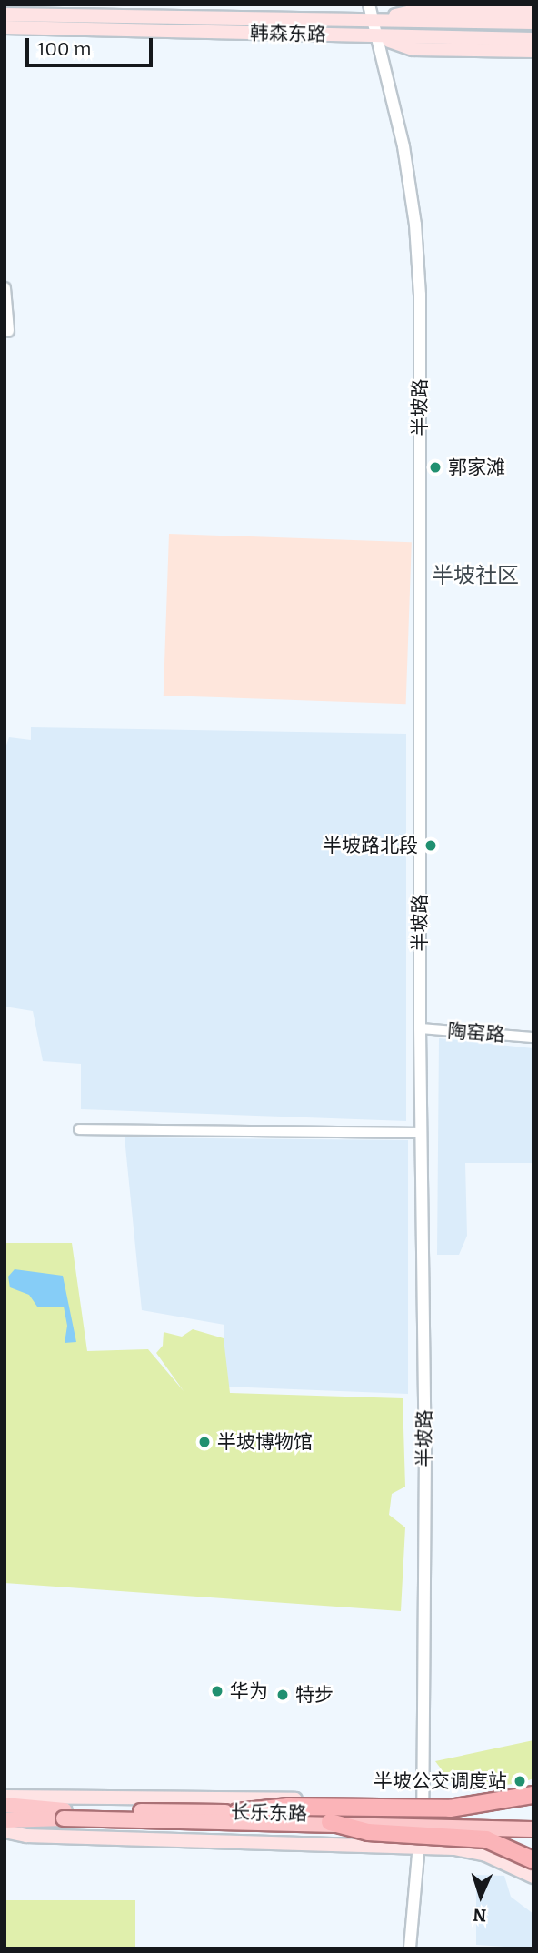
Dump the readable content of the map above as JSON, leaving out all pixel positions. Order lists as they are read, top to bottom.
{
  "streets": {
    "main road": ["韩森东路", "长乐东路"],
    "street": ["半坡路", "陶窑路"]
  },
  "crossings": [
    ["韩森东路", "半坡路"],
    ["半坡路", "陶窑路"]
  ],
  "districts": ["半坡社区"],
  "places": [
    "郭家滩",
    "半坡路北段",
    "半坡博物馆",
    "华为",
    "特步",
    "半坡公交调度站"
  ],
  "scale_bar": "100 m",
  "north": "bottom"
}
